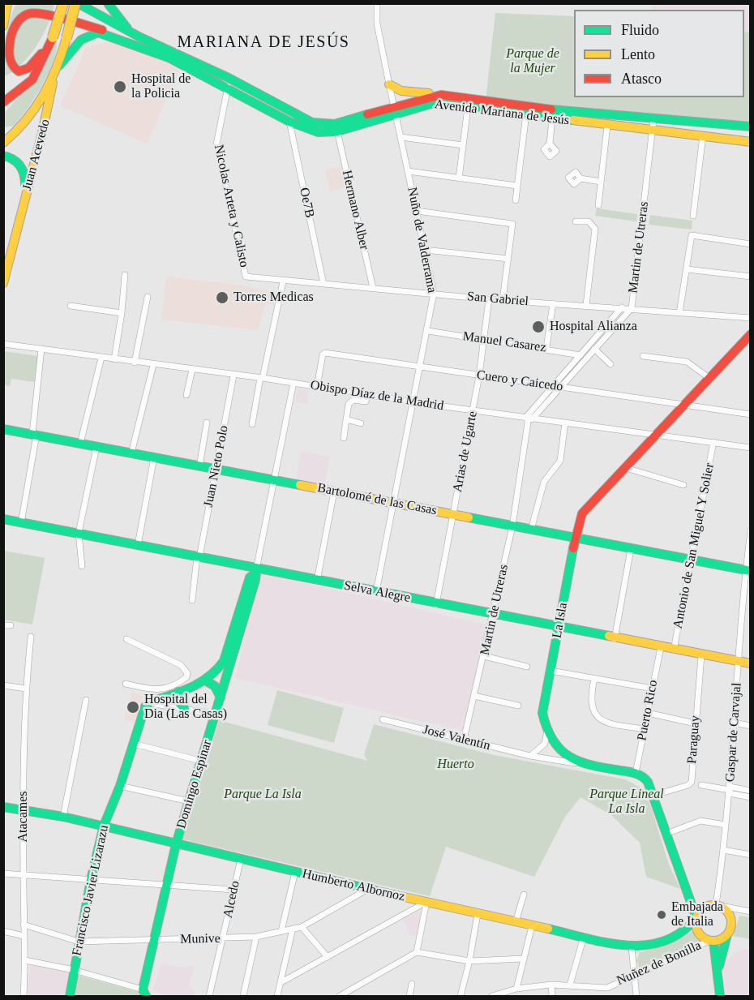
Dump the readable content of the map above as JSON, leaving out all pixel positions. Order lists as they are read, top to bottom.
{
  "streets": {
    "street": [
      "Avenida Mariana de Jesús",
      "Juan Acevedo",
      "Oe7B",
      "Nicolas Arteta y Calisto",
      "Hermano Alber",
      "Nuño de Valderrama",
      "Martin de Utreras",
      "San Gabriel",
      "Manuel Casarez",
      "Cuero y Caicedo",
      "Obispo Díaz de la Madrid",
      "Arias de Ugarte",
      "Juan Nieto Polo",
      "Bartolomé de las Casas",
      "Antonio de San Miguel Y Solier",
      "Selva Alegre",
      "La Isla",
      "Puerto Rico",
      "Gaspar de Carvajal",
      "José Valentín",
      "Paraguay",
      "Domingo Espinar",
      "Atacames",
      "Humberto Albornoz",
      "Francisco Javier Lizarazu",
      "Alcedo",
      "Munive",
      "Nuñez de Bonilla"
    ]
  },
  "crossings": [
    ["Avenida Mariana de Jesús", "Oe7B"],
    ["Avenida Mariana de Jesús", "Nicolas Arteta y Calisto"],
    ["Avenida Mariana de Jesús", "Hermano Alber"],
    ["Avenida Mariana de Jesús", "Nuño de Valderrama"],
    ["Avenida Mariana de Jesús", "Martin de Utreras"],
    ["Oe7B", "San Gabriel"],
    ["Nicolas Arteta y Calisto", "San Gabriel"],
    ["Hermano Alber", "San Gabriel"],
    ["Nuño de Valderrama", "San Gabriel"],
    ["Nuño de Valderrama", "Manuel Casarez"],
    ["Nuño de Valderrama", "Cuero y Caicedo"],
    ["Nuño de Valderrama", "Obispo Díaz de la Madrid"],
    ["Nuño de Valderrama", "Bartolomé de las Casas"],
    ["Nuño de Valderrama", "Selva Alegre"],
    ["Martin de Utreras", "San Gabriel"],
    ["Martin de Utreras", "Manuel Casarez"],
    ["Martin de Utreras", "Cuero y Caicedo"],
    ["Martin de Utreras", "Obispo Díaz de la Madrid"],
    ["Martin de Utreras", "Bartolomé de las Casas"],
    ["Martin de Utreras", "Selva Alegre"],
    ["Martin de Utreras", "José Valentín"],
    ["San Gabriel", "Arias de Ugarte"],
    ["Manuel Casarez", "Arias de Ugarte"],
    ["Cuero y Caicedo", "Obispo Díaz de la Madrid"],
    ["Cuero y Caicedo", "Arias de Ugarte"],
    ["Cuero y Caicedo", "La Isla"],
    ["Obispo Díaz de la Madrid", "Arias de Ugarte"],
    ["Obispo Díaz de la Madrid", "Juan Nieto Polo"],
    ["Obispo Díaz de la Madrid", "Antonio de San Miguel Y Solier"],
    ["Obispo Díaz de la Madrid", "La Isla"],
    ["Obispo Díaz de la Madrid", "Domingo Espinar"],
    ["Arias de Ugarte", "Bartolomé de las Casas"],
    ["Arias de Ugarte", "Selva Alegre"],
    ["Juan Nieto Polo", "Bartolomé de las Casas"],
    ["Juan Nieto Polo", "Selva Alegre"],
    ["Bartolomé de las Casas", "Antonio de San Miguel Y Solier"],
    ["Bartolomé de las Casas", "La Isla"],
    ["Bartolomé de las Casas", "Gaspar de Carvajal"],
    ["Bartolomé de las Casas", "Domingo Espinar"],
    ["Antonio de San Miguel Y Solier", "Selva Alegre"],
    ["Selva Alegre", "La Isla"],
    ["Selva Alegre", "Puerto Rico"],
    ["Selva Alegre", "Gaspar de Carvajal"],
    ["Selva Alegre", "Paraguay"],
    ["Selva Alegre", "Domingo Espinar"],
    ["Gaspar de Carvajal", "Humberto Albornoz"],
    ["Gaspar de Carvajal", "Nuñez de Bonilla"],
    ["Domingo Espinar", "Humberto Albornoz"],
    ["Domingo Espinar", "Francisco Javier Lizarazu"],
    ["Domingo Espinar", "Munive"],
    ["Atacames", "Humberto Albornoz"],
    ["Atacames", "Munive"],
    ["Humberto Albornoz", "Francisco Javier Lizarazu"],
    ["Humberto Albornoz", "Alcedo"],
    ["Humberto Albornoz", "Munive"],
    ["Humberto Albornoz", "Nuñez de Bonilla"],
    ["Francisco Javier Lizarazu", "Munive"],
    ["Alcedo", "Munive"]
  ],
  "districts": ["MARIANA DE JESÚS"],
  "parks": [
    "Parque de la Mujer",
    "Huerto",
    "Parque La Isla",
    "Parque Lineal La Isla"
  ],
  "places": [
    "Hospital de la Policia",
    "Torres Medicas",
    "Hospital Alianza",
    "Hospital del Dia (Las Casas)",
    "Embajada de Italia"
  ],
  "legend": ["Fluido", "Lento", "Atasco"]
}
